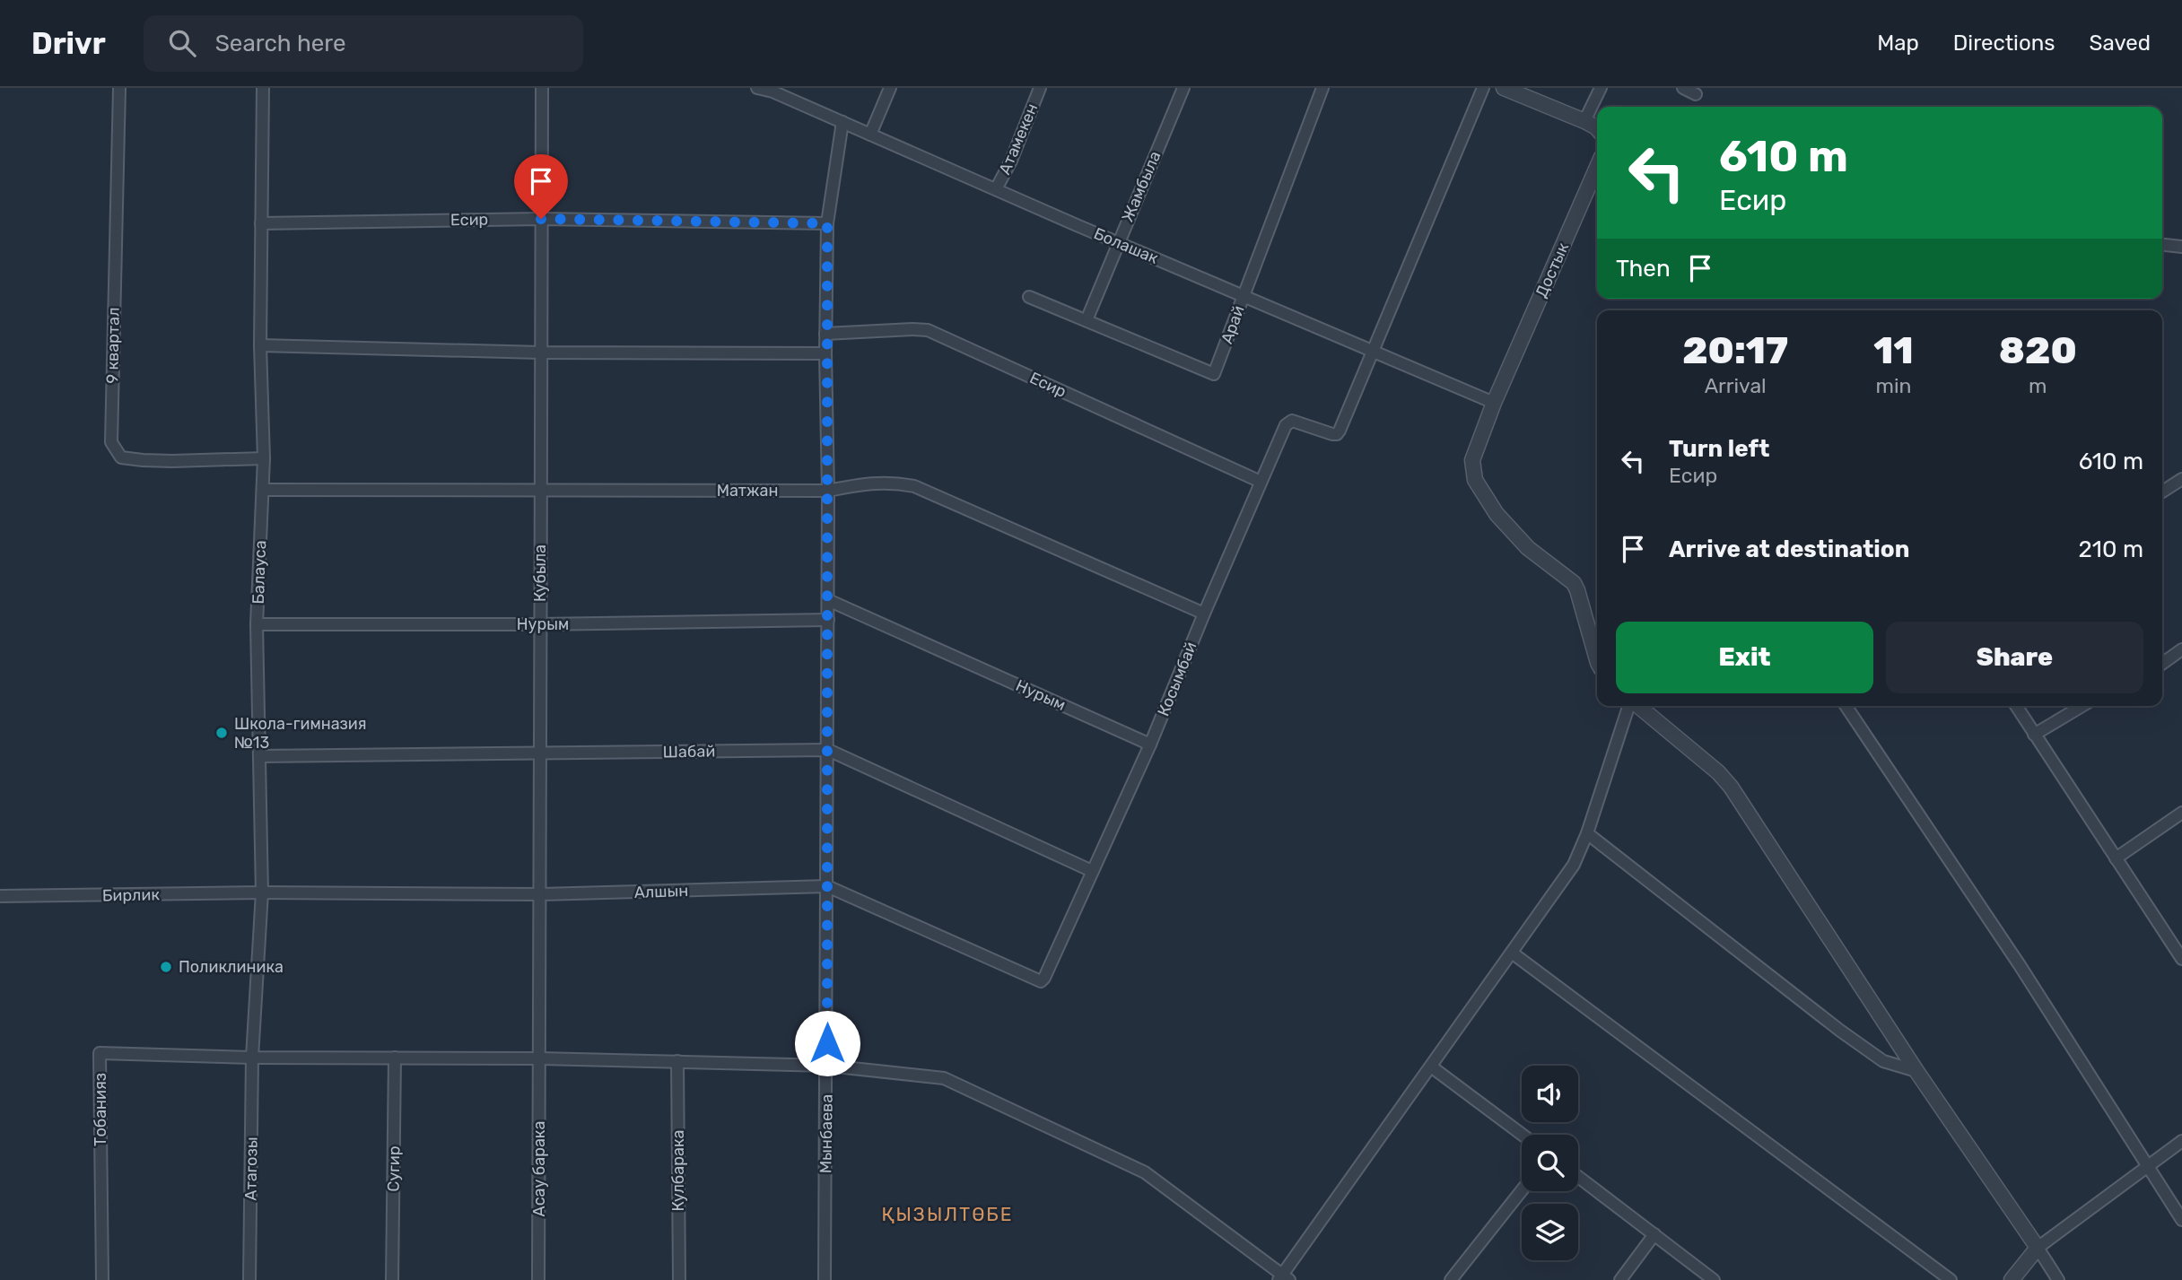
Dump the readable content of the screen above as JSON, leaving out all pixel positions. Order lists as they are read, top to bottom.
{
  "streets": {
    "street": [
      "Атамекен",
      "Жамбыла",
      "Есир",
      "Болашак",
      "Достык",
      "Арай",
      "9 квартал",
      "Матжан",
      "Балауса",
      "Кубыла",
      "Нурым",
      "Косымбай",
      "Шабай",
      "Алшын",
      "Бирлик",
      "Тобанияз",
      "Мынбаева",
      "Атагозы",
      "Сугир",
      "Асау барака",
      "Кулбарака"
    ]
  },
  "crossings": [
    ["Атамекен", "Болашак"],
    ["Жамбыла", "Болашак"],
    ["Жамбыла", "Арай"],
    ["Есир", "Балауса"],
    ["Есир", "Кубыла"],
    ["Есир", "Косымбай"],
    ["Есир", "Мынбаева"],
    ["Болашак", "Достык"],
    ["Болашак", "Арай"],
    ["Болашак", "Косымбай"],
    ["Болашак", "Мынбаева"],
    ["9 квартал", "Балауса"],
    ["Матжан", "Балауса"],
    ["Матжан", "Кубыла"],
    ["Матжан", "Косымбай"],
    ["Матжан", "Мынбаева"],
    ["Балауса", "Нурым"],
    ["Балауса", "Шабай"],
    ["Балауса", "Алшын"],
    ["Балауса", "Бирлик"],
    ["Балауса", "Тобанияз"],
    ["Балауса", "Атагозы"],
    ["Кубыла", "Нурым"],
    ["Кубыла", "Шабай"],
    ["Кубыла", "Алшын"],
    ["Кубыла", "Асау барака"],
    ["Нурым", "Косымбай"],
    ["Нурым", "Мынбаева"],
    ["Косымбай", "Шабай"],
    ["Косымбай", "Алшын"],
    ["Шабай", "Мынбаева"],
    ["Алшын", "Бирлик"],
    ["Алшын", "Мынбаева"],
    ["Тобанияз", "Атагозы"]
  ],
  "districts": ["ҚЫЗЫЛТӨБЕ"],
  "places": ["Школа-гимназия №13", "Поликлиника"],
  "page": {
    "header": "Drivr",
    "search": "Search here",
    "nav": ["Map", "Directions", "Saved"],
    "turn": ["610 m", "Есир"],
    "then": "Then",
    "eta": [
      "20:17",
      "Arrival",
      "11",
      "min",
      "820",
      "m"
    ],
    "list": [
      {
        "name": "Turn left",
        "note": "Есир",
        "value": "610 m"
      },
      {
        "name": "Arrive at destination",
        "value": "210 m"
      }
    ],
    "buttons": ["Exit", "Share"]
  }
}
